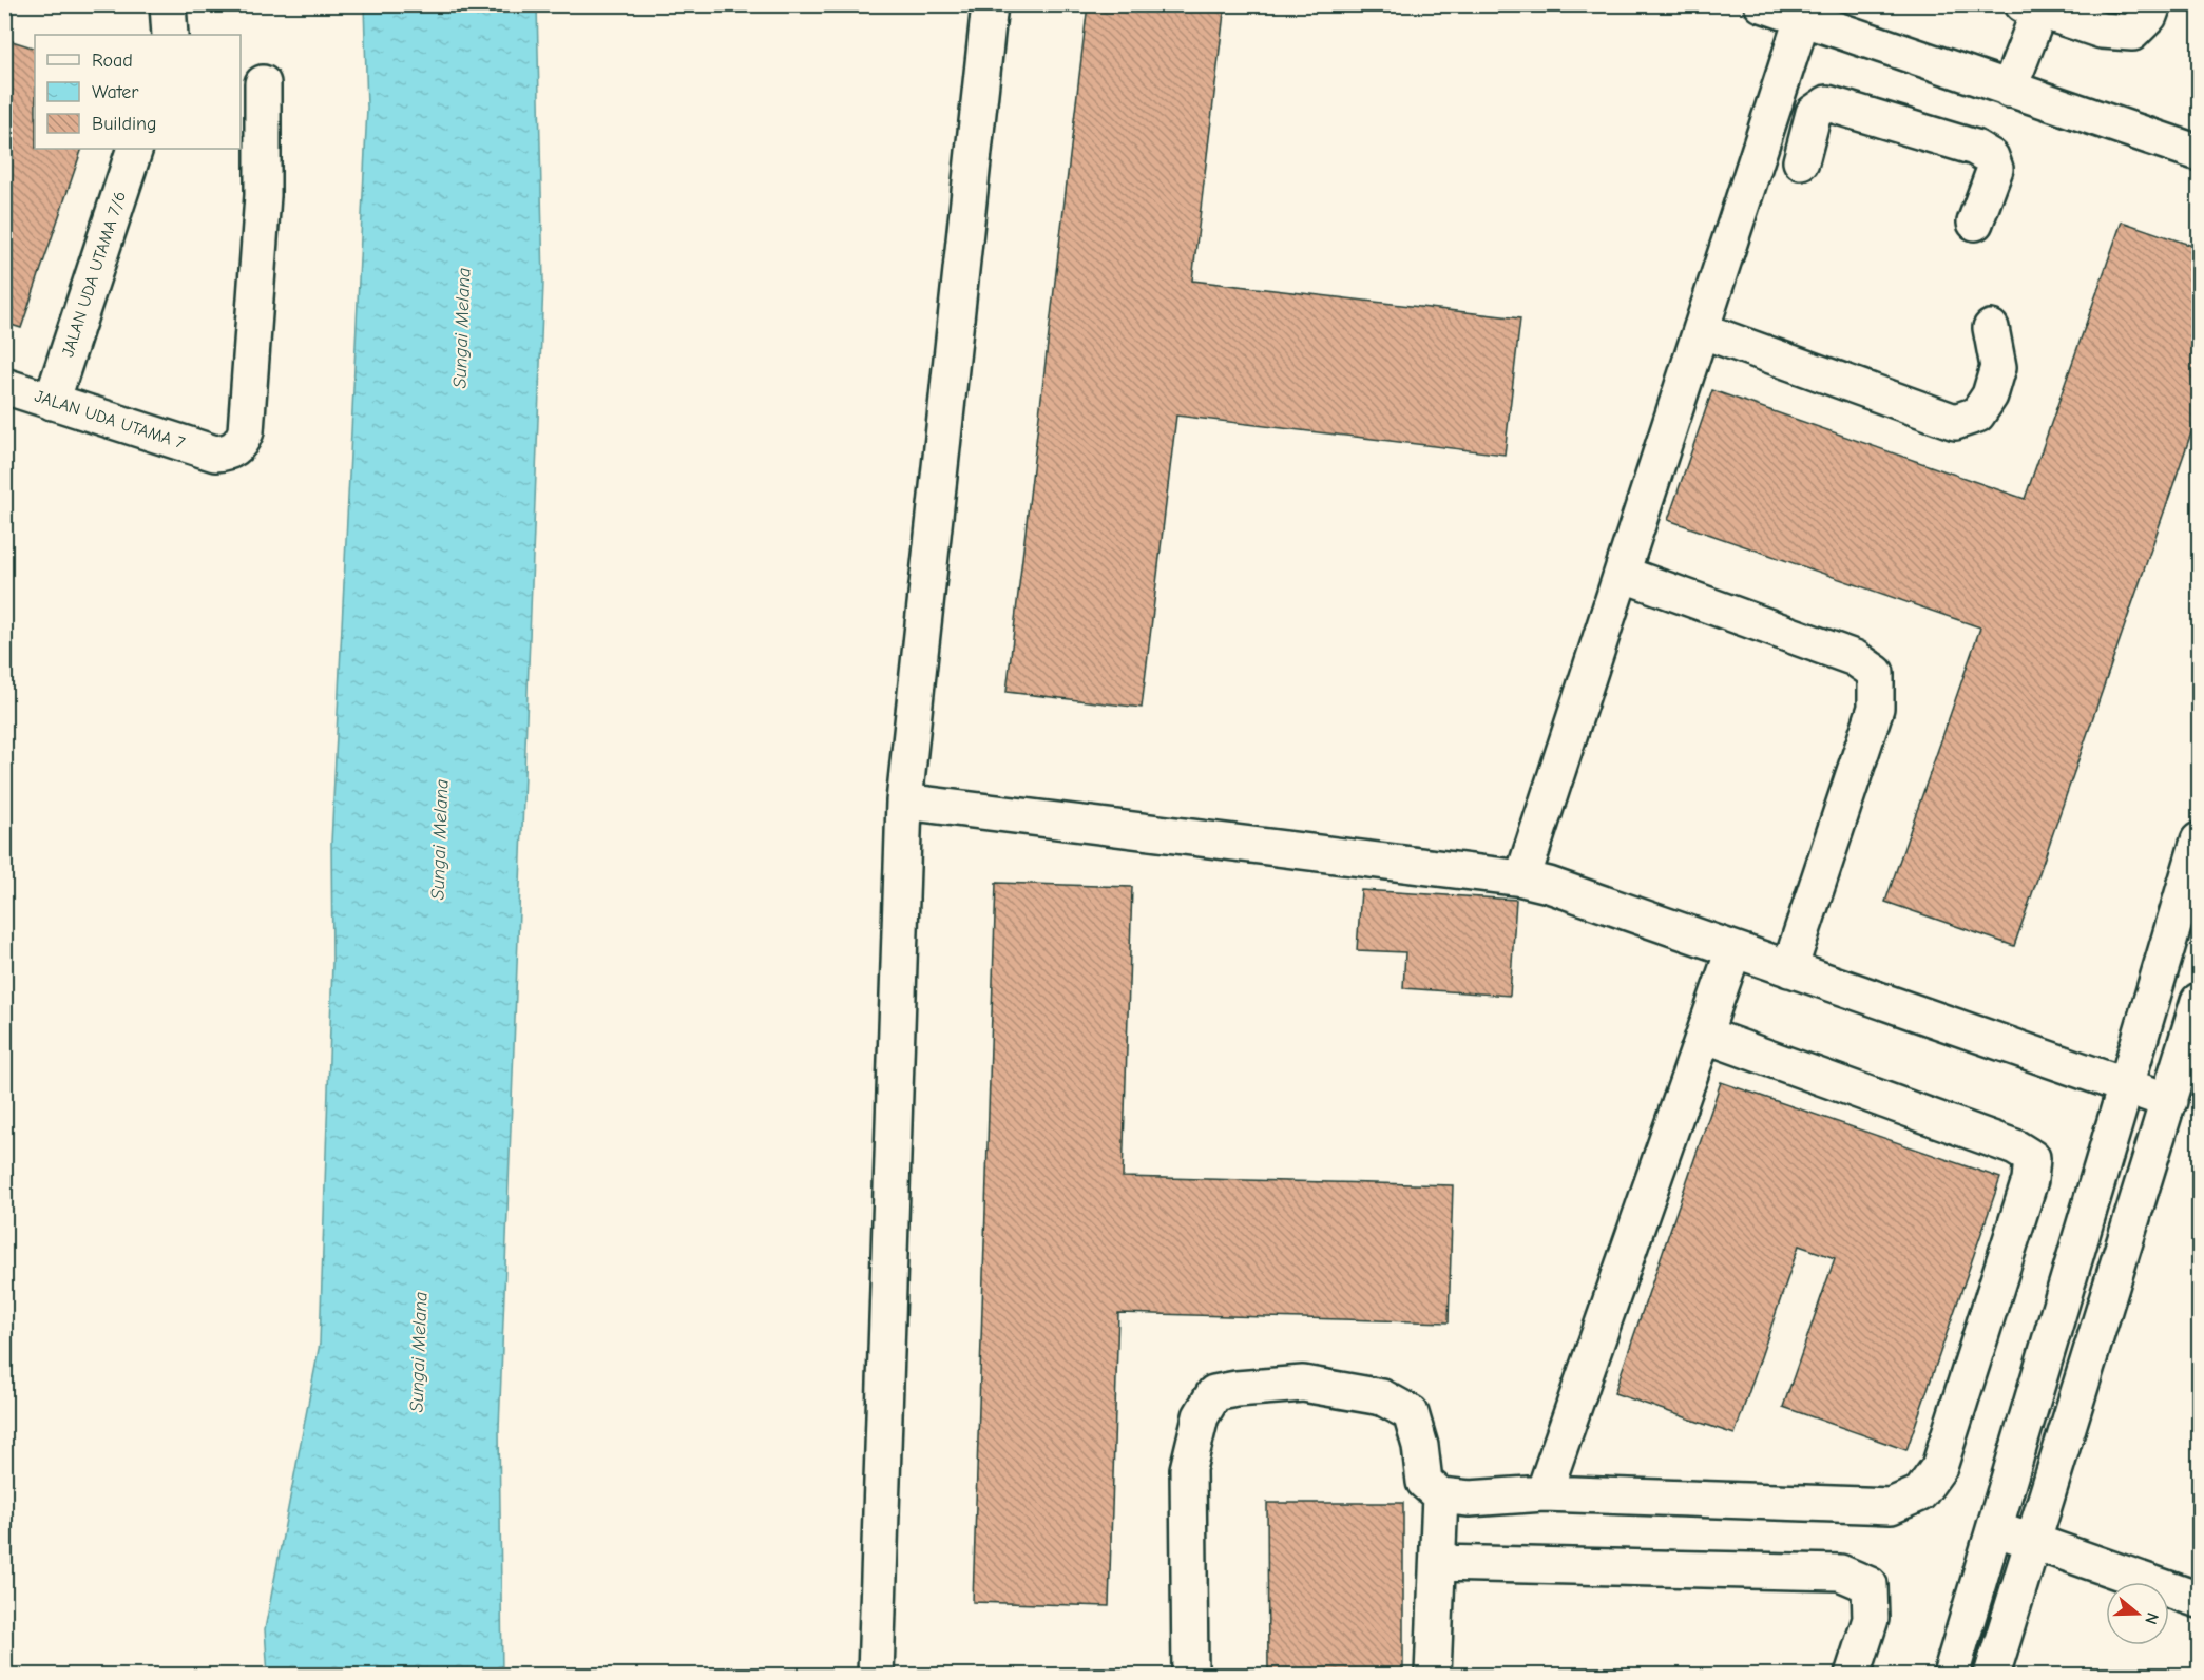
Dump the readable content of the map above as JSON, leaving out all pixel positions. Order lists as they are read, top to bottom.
{
  "streets": {
    "street": ["JALAN UDA UTAMA 7/6", "JALAN UDA UTAMA 7"]
  },
  "crossings": [
    ["JALAN UDA UTAMA 7/6", "JALAN UDA UTAMA 7"]
  ],
  "water": ["Sungai Melana"],
  "legend": ["Road", "Water", "Building"],
  "north": "right"
}
